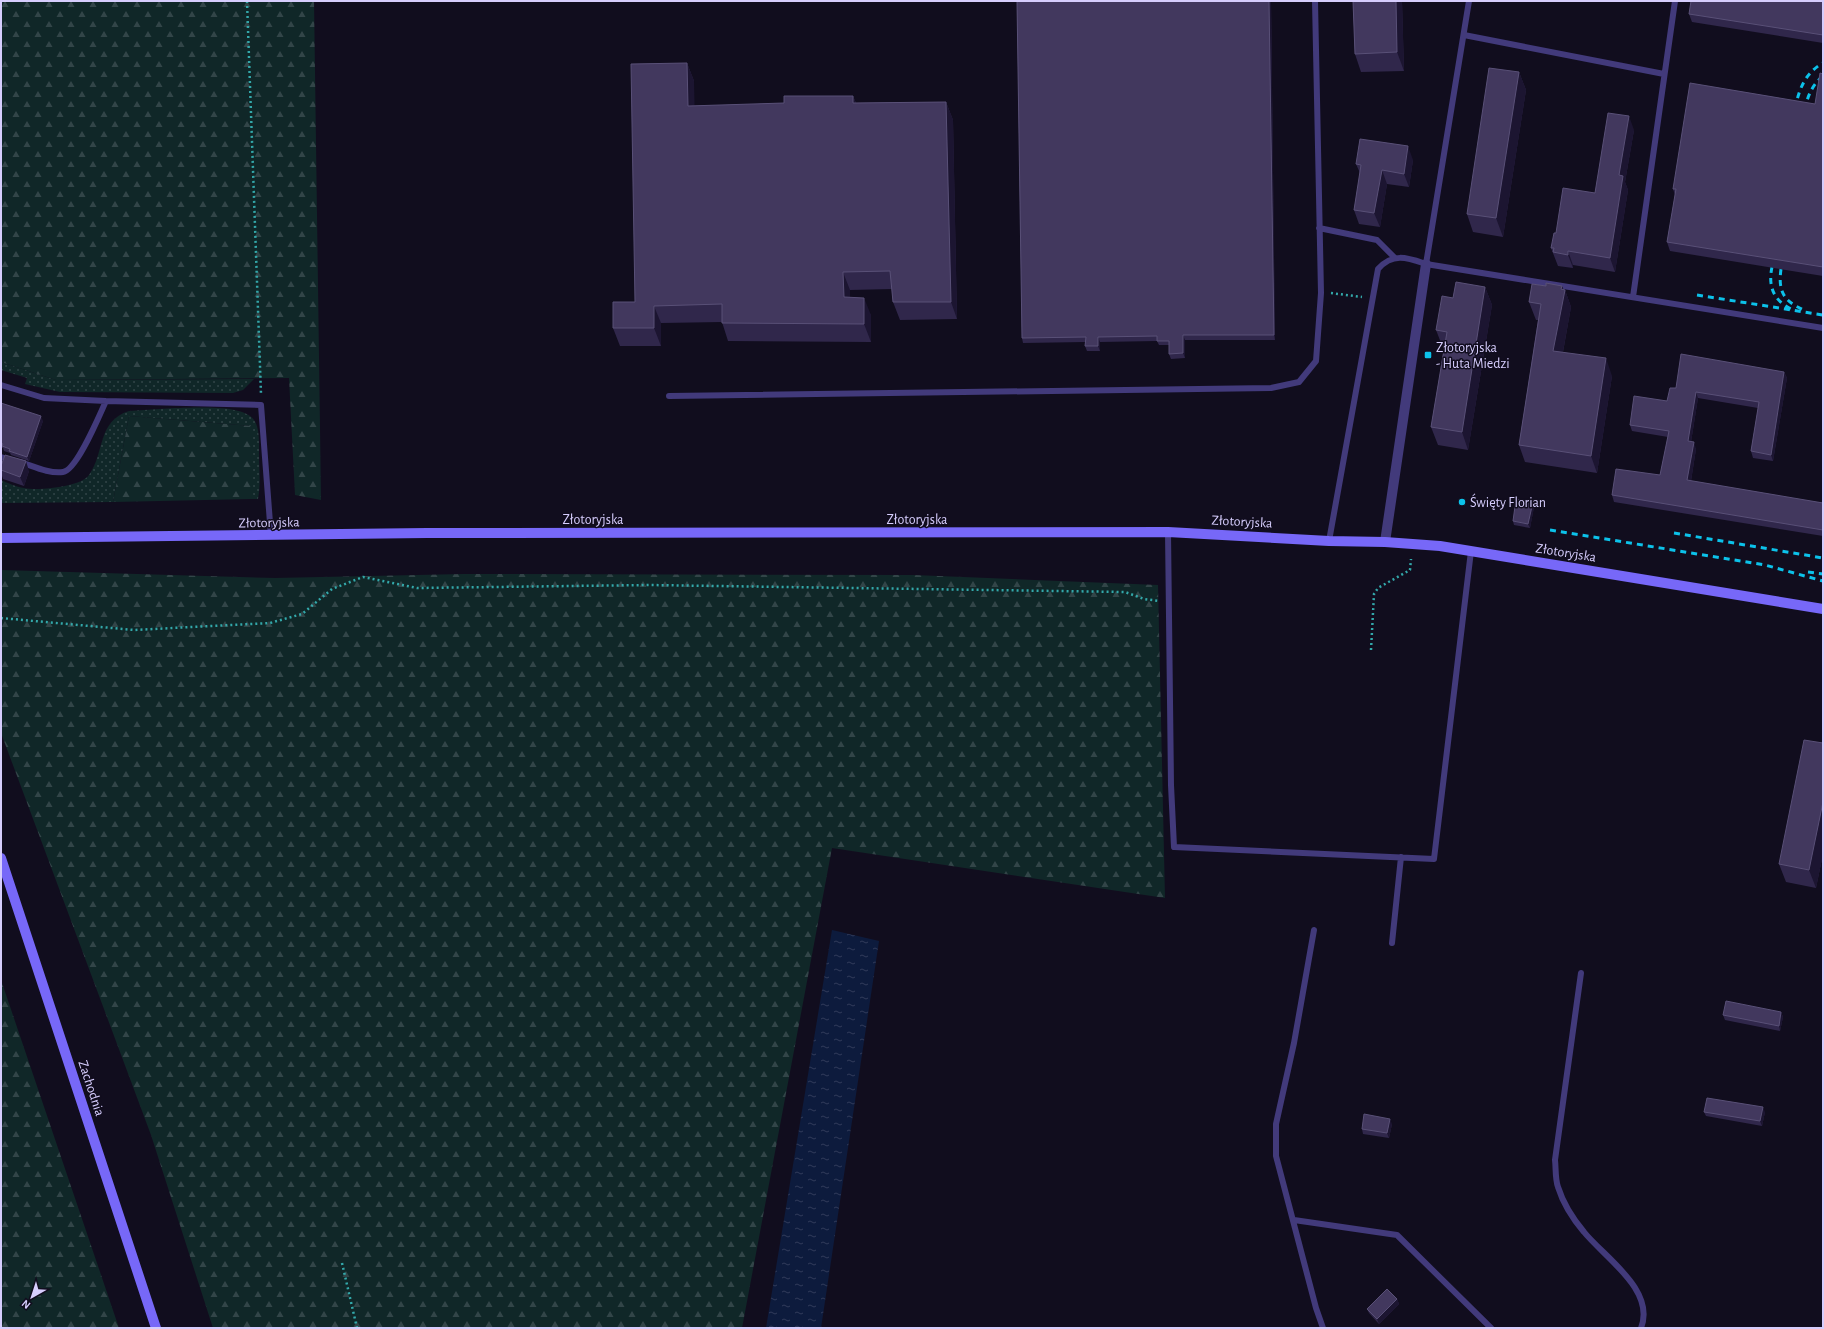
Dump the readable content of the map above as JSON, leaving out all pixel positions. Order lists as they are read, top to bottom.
{
  "streets": {
    "main road": ["Złotoryjska", "Zachodnia"]
  },
  "places": {
    "transit": ["Złotoryjska - Huta Miedzi"],
    "other": ["Święty Florian"]
  },
  "north": "bottom left"
}
